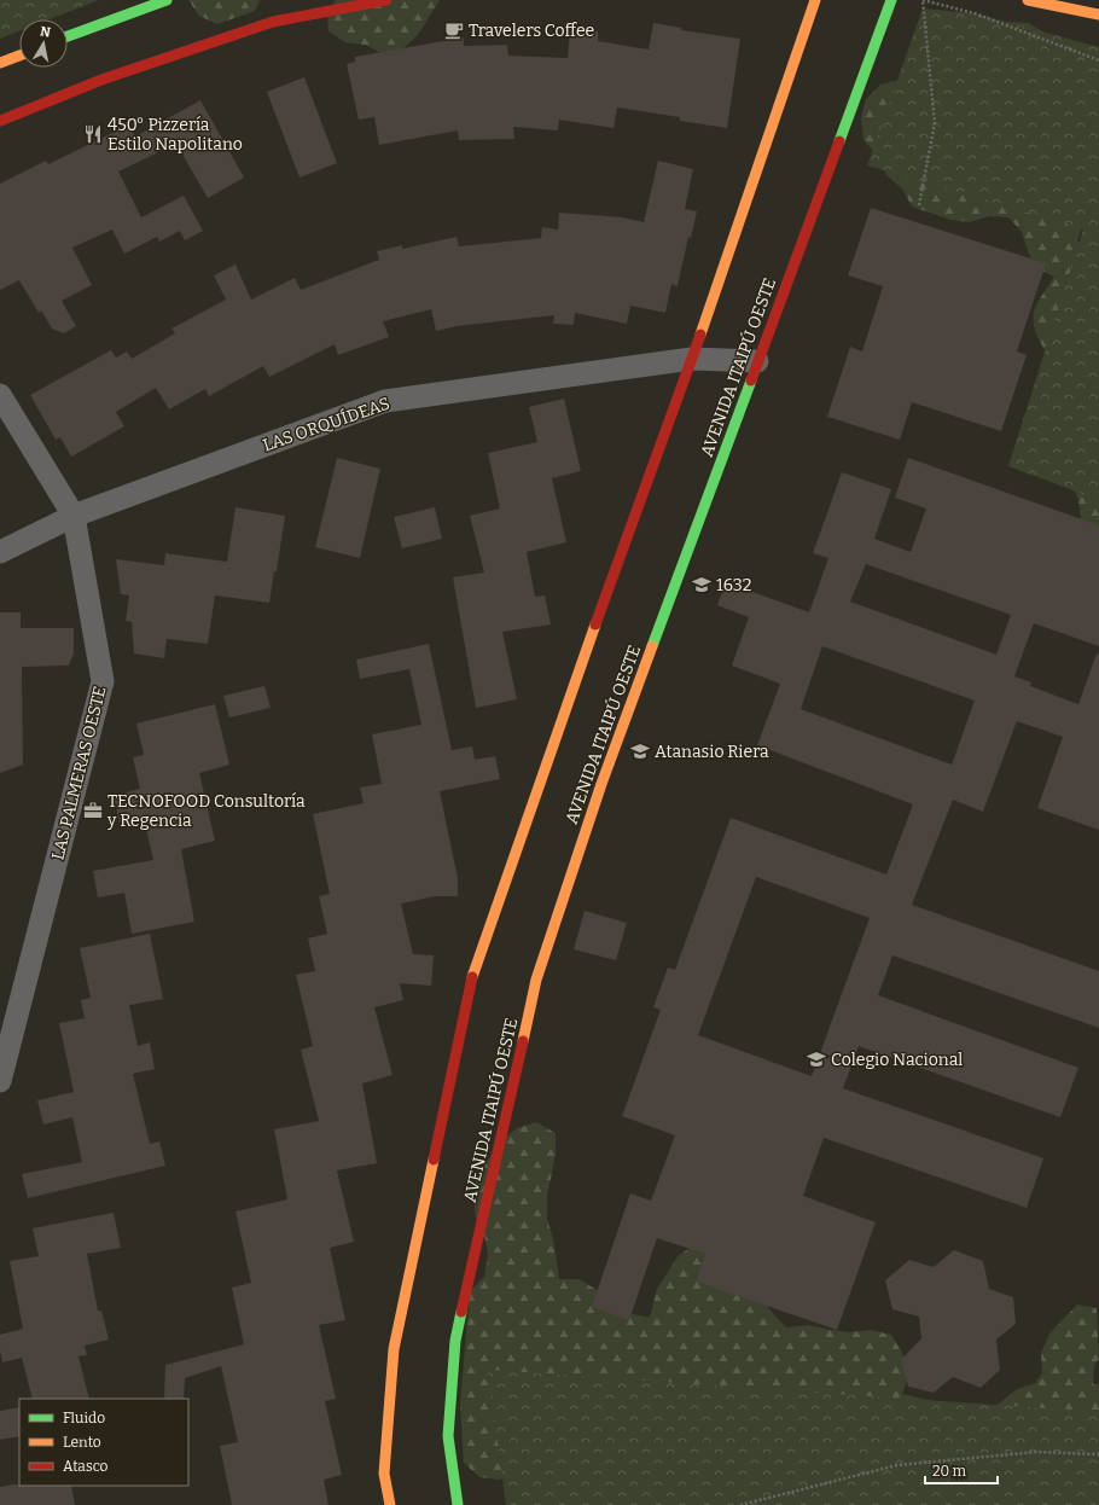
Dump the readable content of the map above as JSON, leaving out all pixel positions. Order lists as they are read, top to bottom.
{
  "streets": {
    "street": ["AVENIDA ITAIPÚ OESTE", "LAS ORQUÍDEAS", "LAS PALMERAS OESTE"]
  },
  "crossings": [
    ["AVENIDA ITAIPÚ OESTE", "LAS ORQUÍDEAS"],
    ["LAS ORQUÍDEAS", "LAS PALMERAS OESTE"]
  ],
  "places": {
    "cafe": ["Travelers Coffee"],
    "restaurant": ["450° Pizzería Estilo Napolitano"],
    "school or university": ["1632", "Atanasio Riera", "Colegio Nacional"],
    "office": ["TECNOFOOD Consultoría y Regencia"]
  },
  "legend": ["Fluido", "Lento", "Atasco"],
  "scale_bar": "20 m",
  "north": "top"
}
